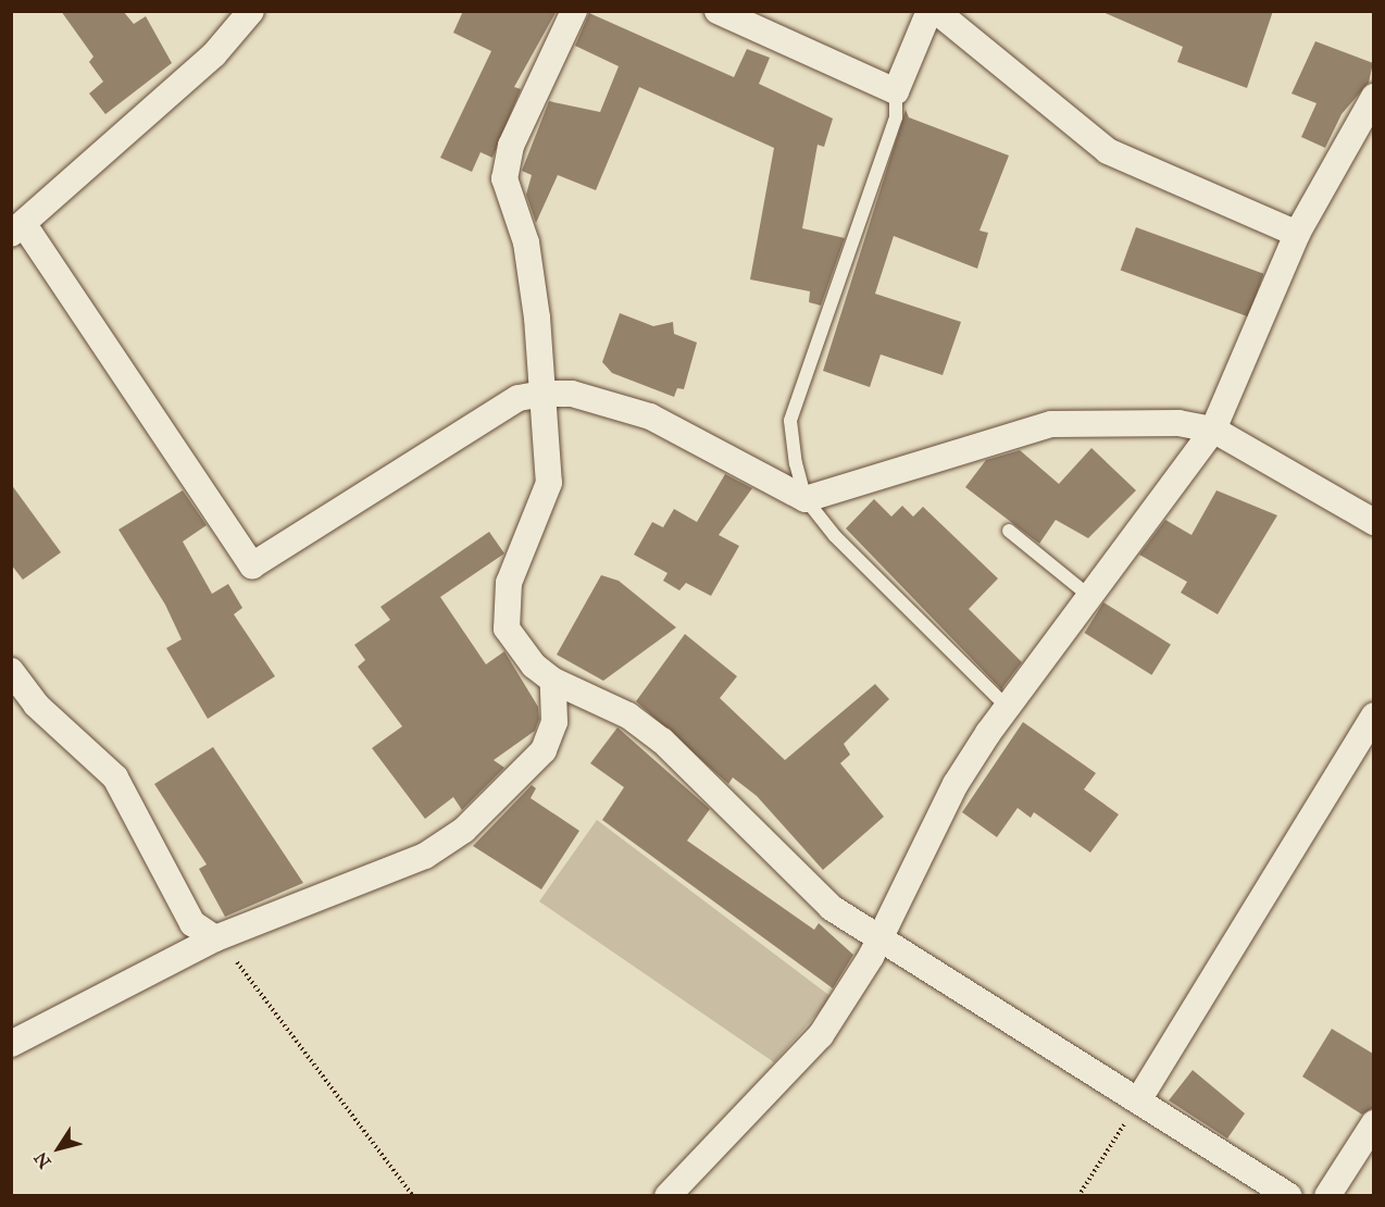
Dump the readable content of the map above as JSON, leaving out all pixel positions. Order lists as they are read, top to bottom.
{
  "north": "bottom left"
}
